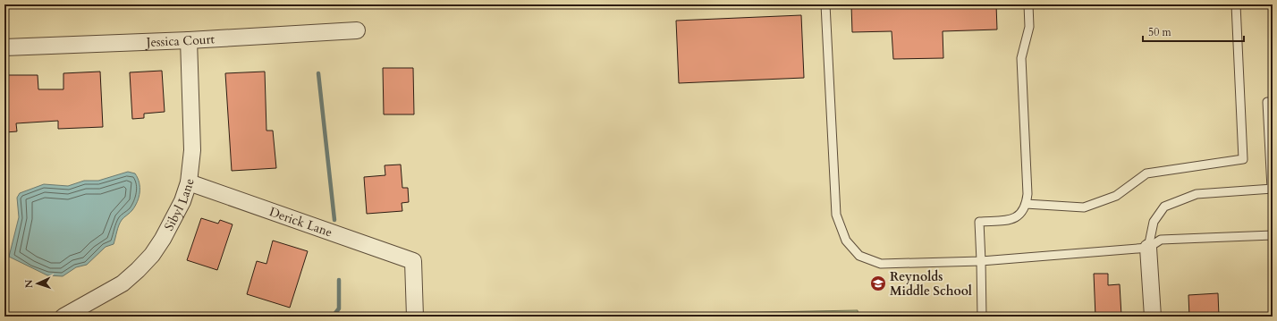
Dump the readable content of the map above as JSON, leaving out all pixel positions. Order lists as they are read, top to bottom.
{
  "streets": {
    "street": ["Jessica Court", "Sibyl Lane", "Derick Lane"]
  },
  "crossings": [
    ["Jessica Court", "Sibyl Lane"],
    ["Sibyl Lane", "Derick Lane"]
  ],
  "places": {
    "school or university": ["Reynolds Middle School"]
  },
  "scale_bar": "50 m",
  "north": "left"
}
